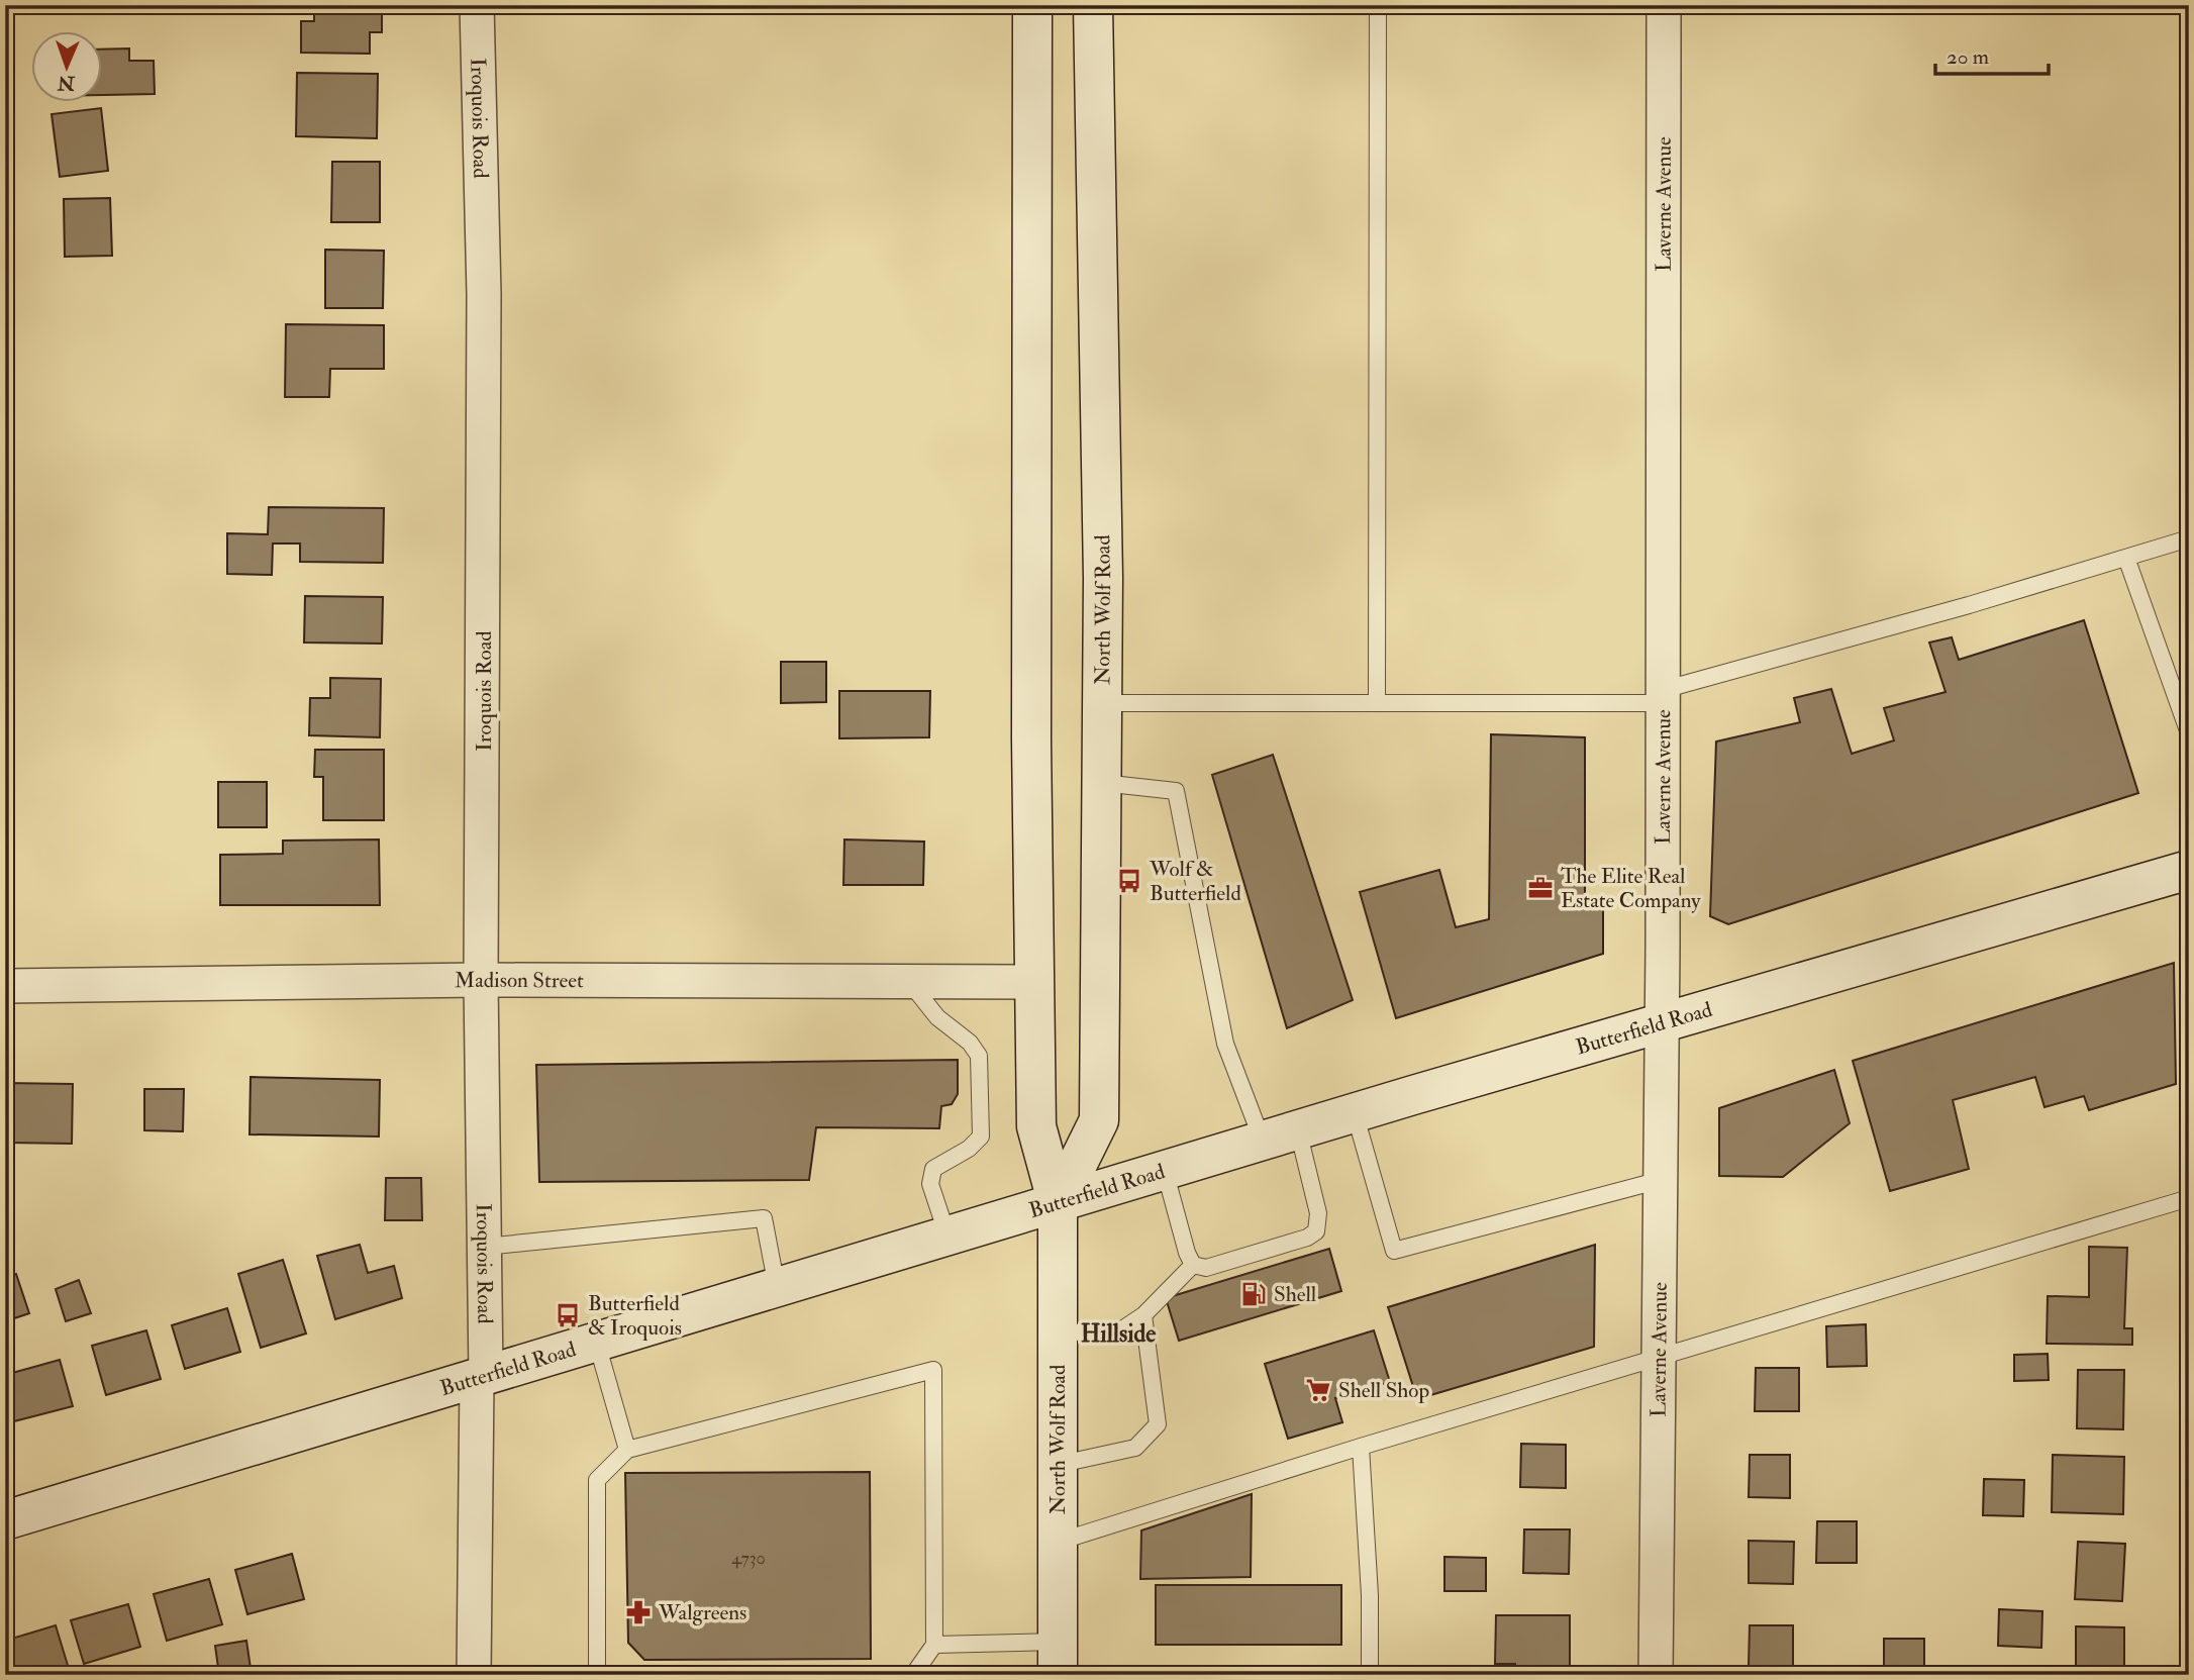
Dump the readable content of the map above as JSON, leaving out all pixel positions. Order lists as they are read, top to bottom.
{
  "streets": {
    "main road": ["North Wolf Road", "Butterfield Road"],
    "street": ["Iroquois Road", "Laverne Avenue", "Madison Street"]
  },
  "crossings": [
    ["Iroquois Road", "Madison Street"],
    ["Iroquois Road", "Butterfield Road"],
    ["Laverne Avenue", "Butterfield Road"],
    ["North Wolf Road", "Madison Street"],
    ["North Wolf Road", "Butterfield Road"]
  ],
  "districts": ["Hillside"],
  "places": {
    "bus stop": ["Wolf & Butterfield", "Butterfield & Iroquois"],
    "office": ["The Elite Real Estate Company"],
    "fuel station": ["Shell"],
    "supermarket": ["Shell Shop"],
    "pharmacy": ["Walgreens"]
  },
  "house_numbers": ["4730"],
  "scale_bar": "20 m",
  "north": "bottom"
}
